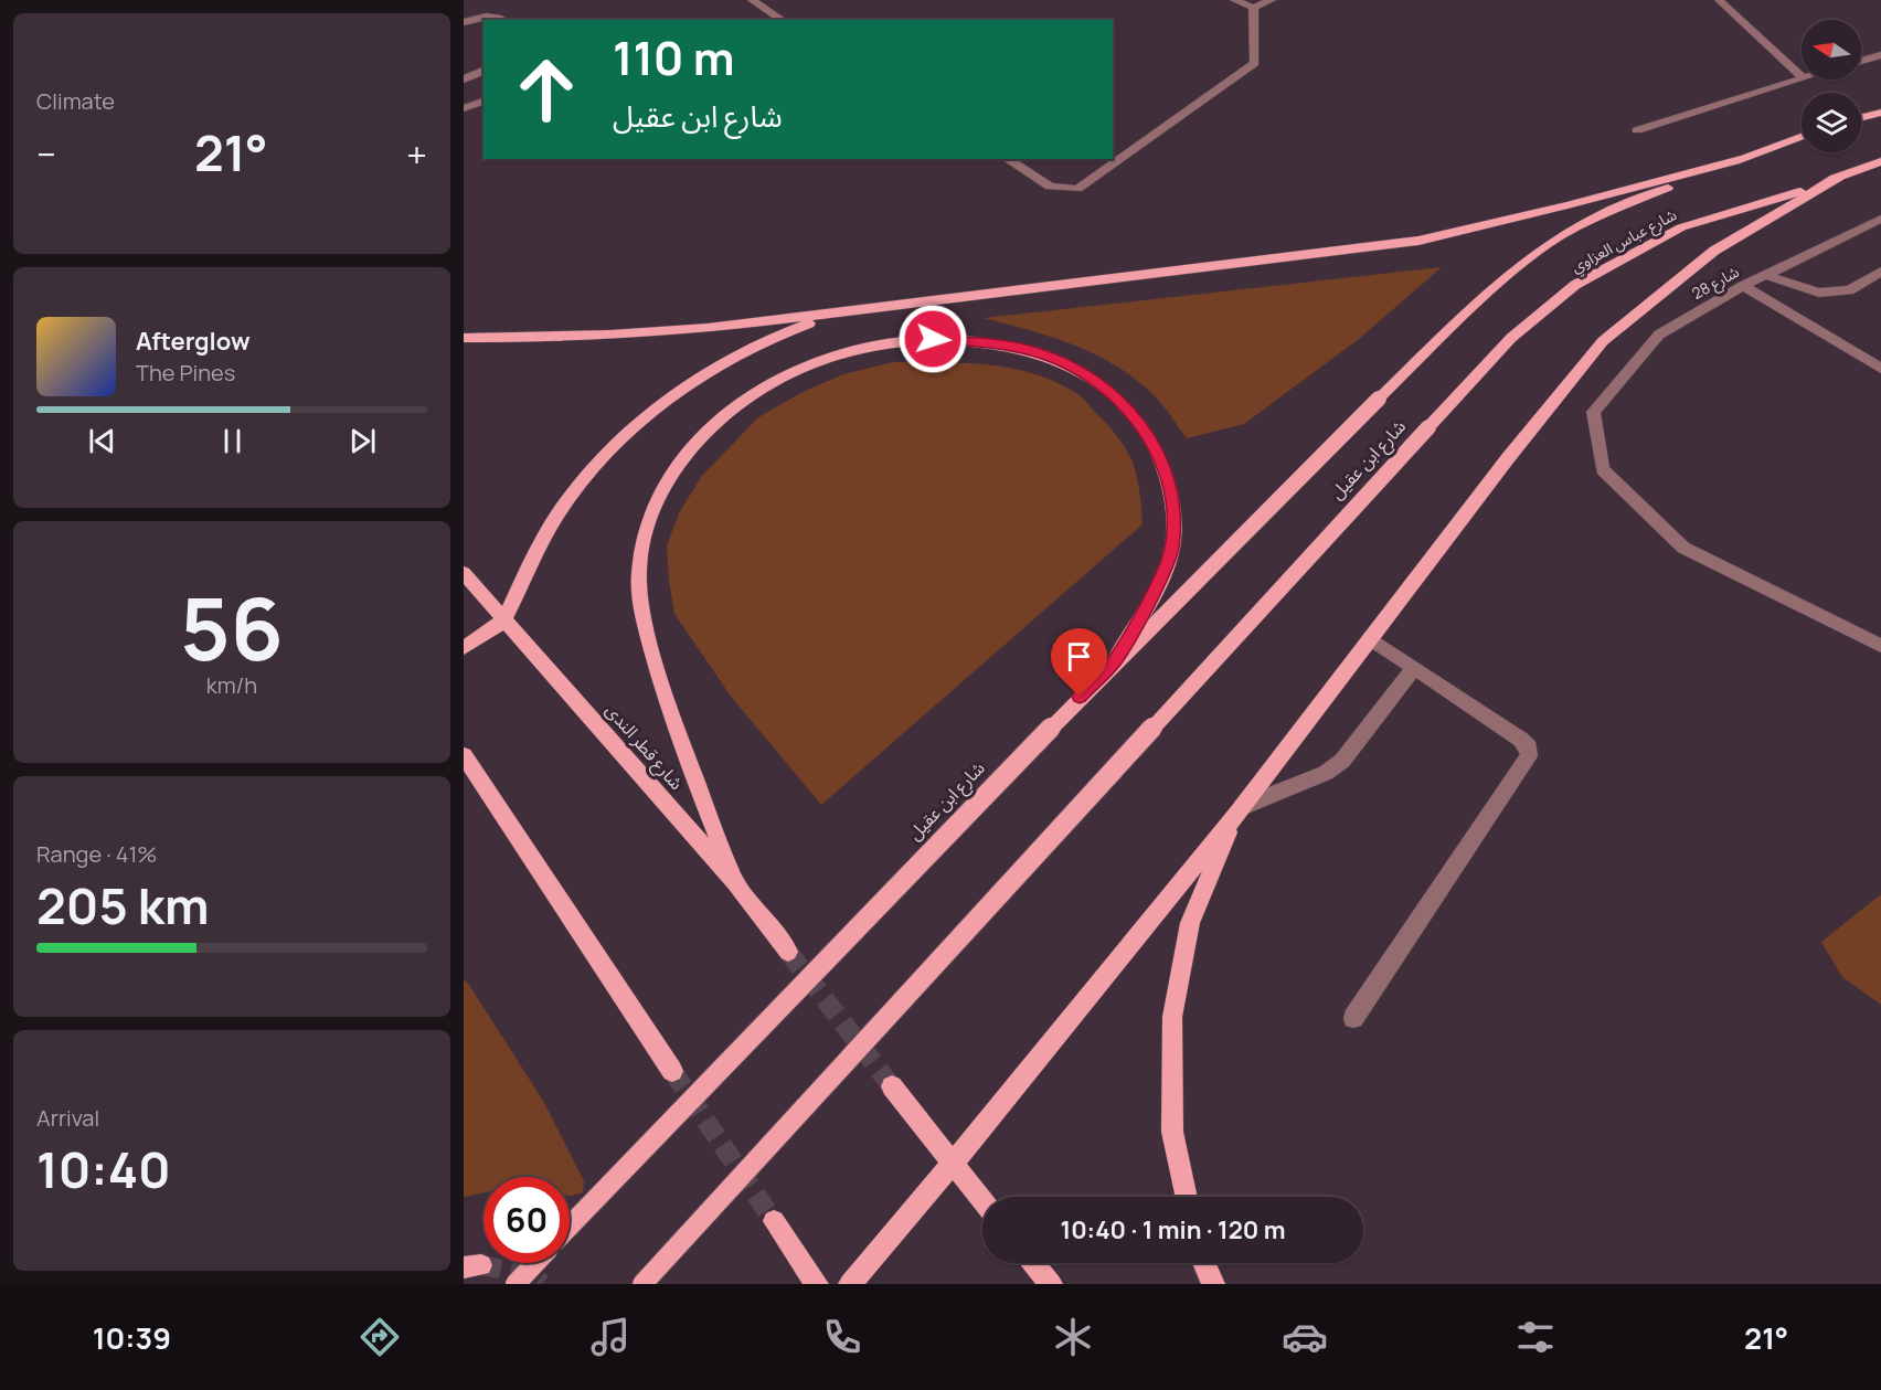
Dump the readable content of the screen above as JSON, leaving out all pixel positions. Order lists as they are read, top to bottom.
{
  "streets": {
    "main road": ["شارع عباس العزاوي", "شارع ابن عقيل", "شارع قطر الندى"],
    "street": ["شارع 28"]
  },
  "crossings": [
    ["شارع عباس العزاوي", "شارع ابن عقيل"]
  ],
  "north": "left",
  "page": {
    "tile": [
      "Climate",
      ["56", "km/h"],
      ["Range · 41%", "205 km"],
      ["Arrival", "10:40"]
    ],
    "turn": ["110 m", "شارع ابن عقيل"],
    "heat": ["−", "21°", "+"],
    "song": ["Afterglow", "The Pines"],
    "limit": "60",
    "trip": "10:40 · 1 min · 120 m",
    "tabs": ["10:39", "21°"]
  }
}
